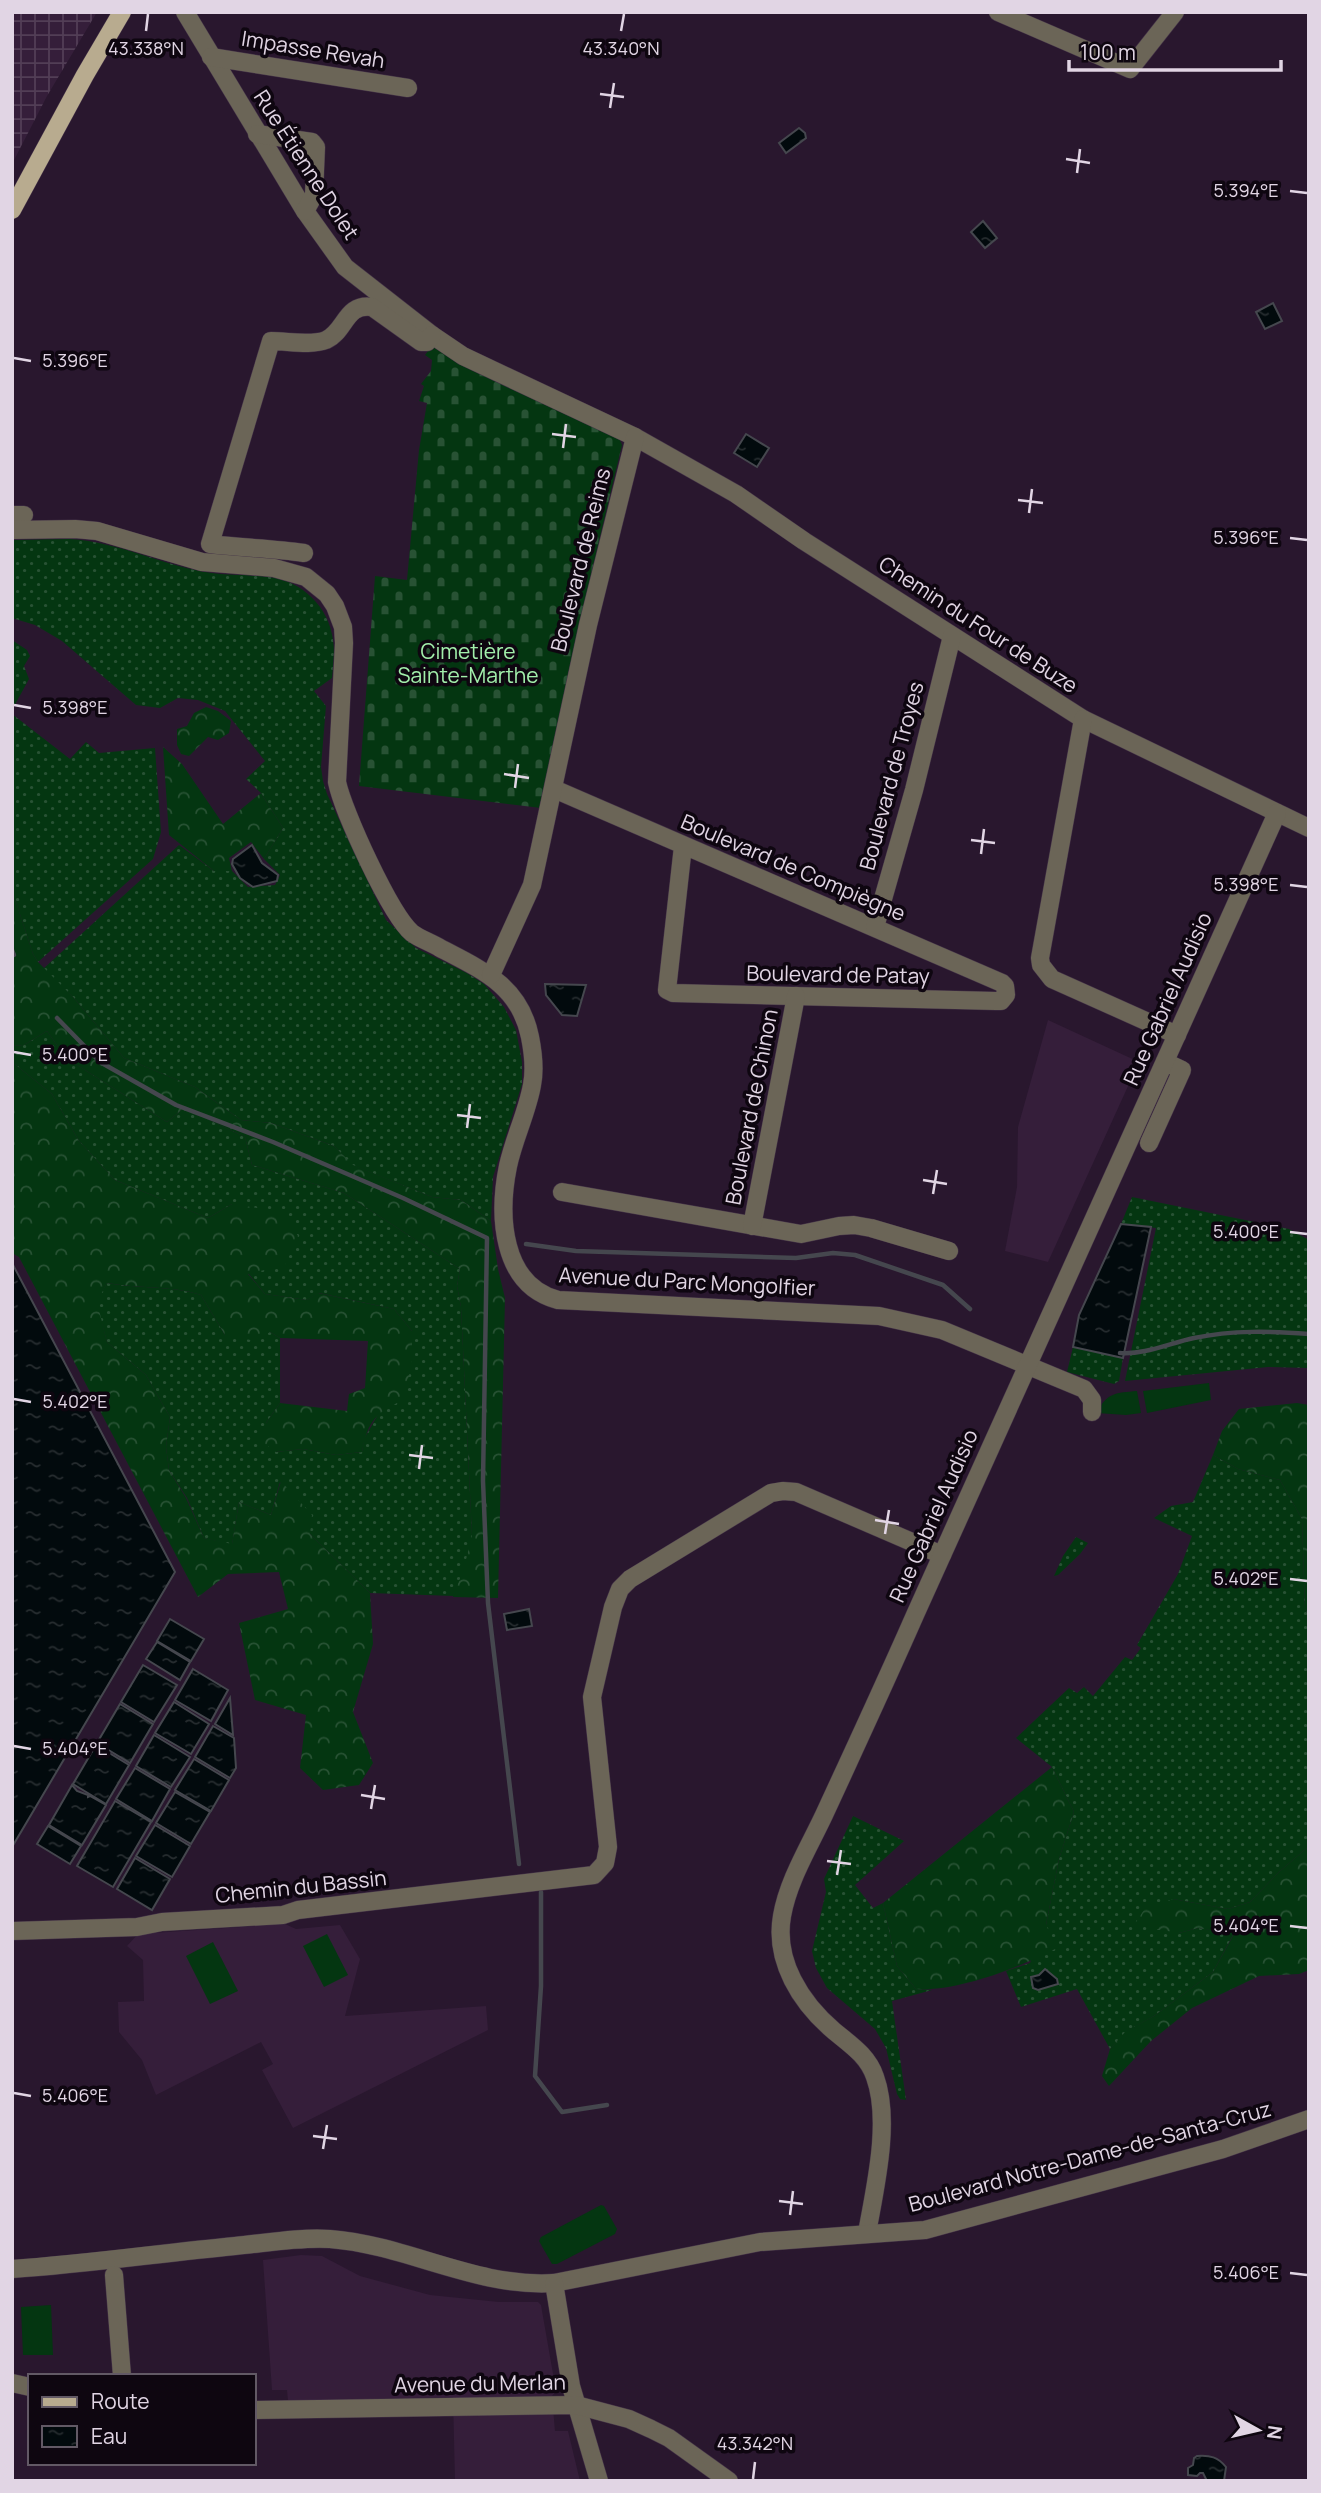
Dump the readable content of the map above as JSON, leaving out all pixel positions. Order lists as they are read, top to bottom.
{
  "streets": {
    "street": [
      "Impasse Revah",
      "Rue Étienne Dolet",
      "Boulevard de Reims",
      "Chemin du Four de Buze",
      "Boulevard de Troyes",
      "Boulevard de Compiègne",
      "Boulevard de Patay",
      "Rue Gabriel Audisio",
      "Boulevard de Chinon",
      "Avenue du Parc Mongolfier",
      "Chemin du Bassin",
      "Boulevard Notre-Dame-de-Santa-Cruz",
      "Avenue du Merlan"
    ]
  },
  "crossings": [
    ["Impasse Revah", "Rue Étienne Dolet"],
    ["Rue Étienne Dolet", "Boulevard de Reims"],
    ["Rue Étienne Dolet", "Chemin du Four de Buze"],
    ["Boulevard de Reims", "Chemin du Four de Buze"],
    ["Boulevard de Reims", "Boulevard de Compiègne"],
    ["Boulevard de Reims", "Avenue du Parc Mongolfier"],
    ["Chemin du Four de Buze", "Boulevard de Troyes"],
    ["Chemin du Four de Buze", "Rue Gabriel Audisio"],
    ["Boulevard de Troyes", "Boulevard de Compiègne"],
    ["Boulevard de Compiègne", "Boulevard de Patay"],
    ["Boulevard de Patay", "Boulevard de Chinon"],
    ["Rue Gabriel Audisio", "Avenue du Parc Mongolfier"],
    ["Rue Gabriel Audisio", "Chemin du Bassin"],
    ["Rue Gabriel Audisio", "Boulevard Notre-Dame-de-Santa-Cruz"]
  ],
  "parks": ["Cimetière Sainte-Marthe"],
  "legend": ["Route", "Eau"],
  "scale_bar": "100 m",
  "north": "right",
  "coordinates": [
    "43.338°N",
    "43.340°N",
    "5.394°E",
    "5.396°E",
    "5.398°E",
    "5.400°E",
    "5.402°E",
    "5.404°E",
    "5.406°E",
    "43.342°N"
  ]
}
